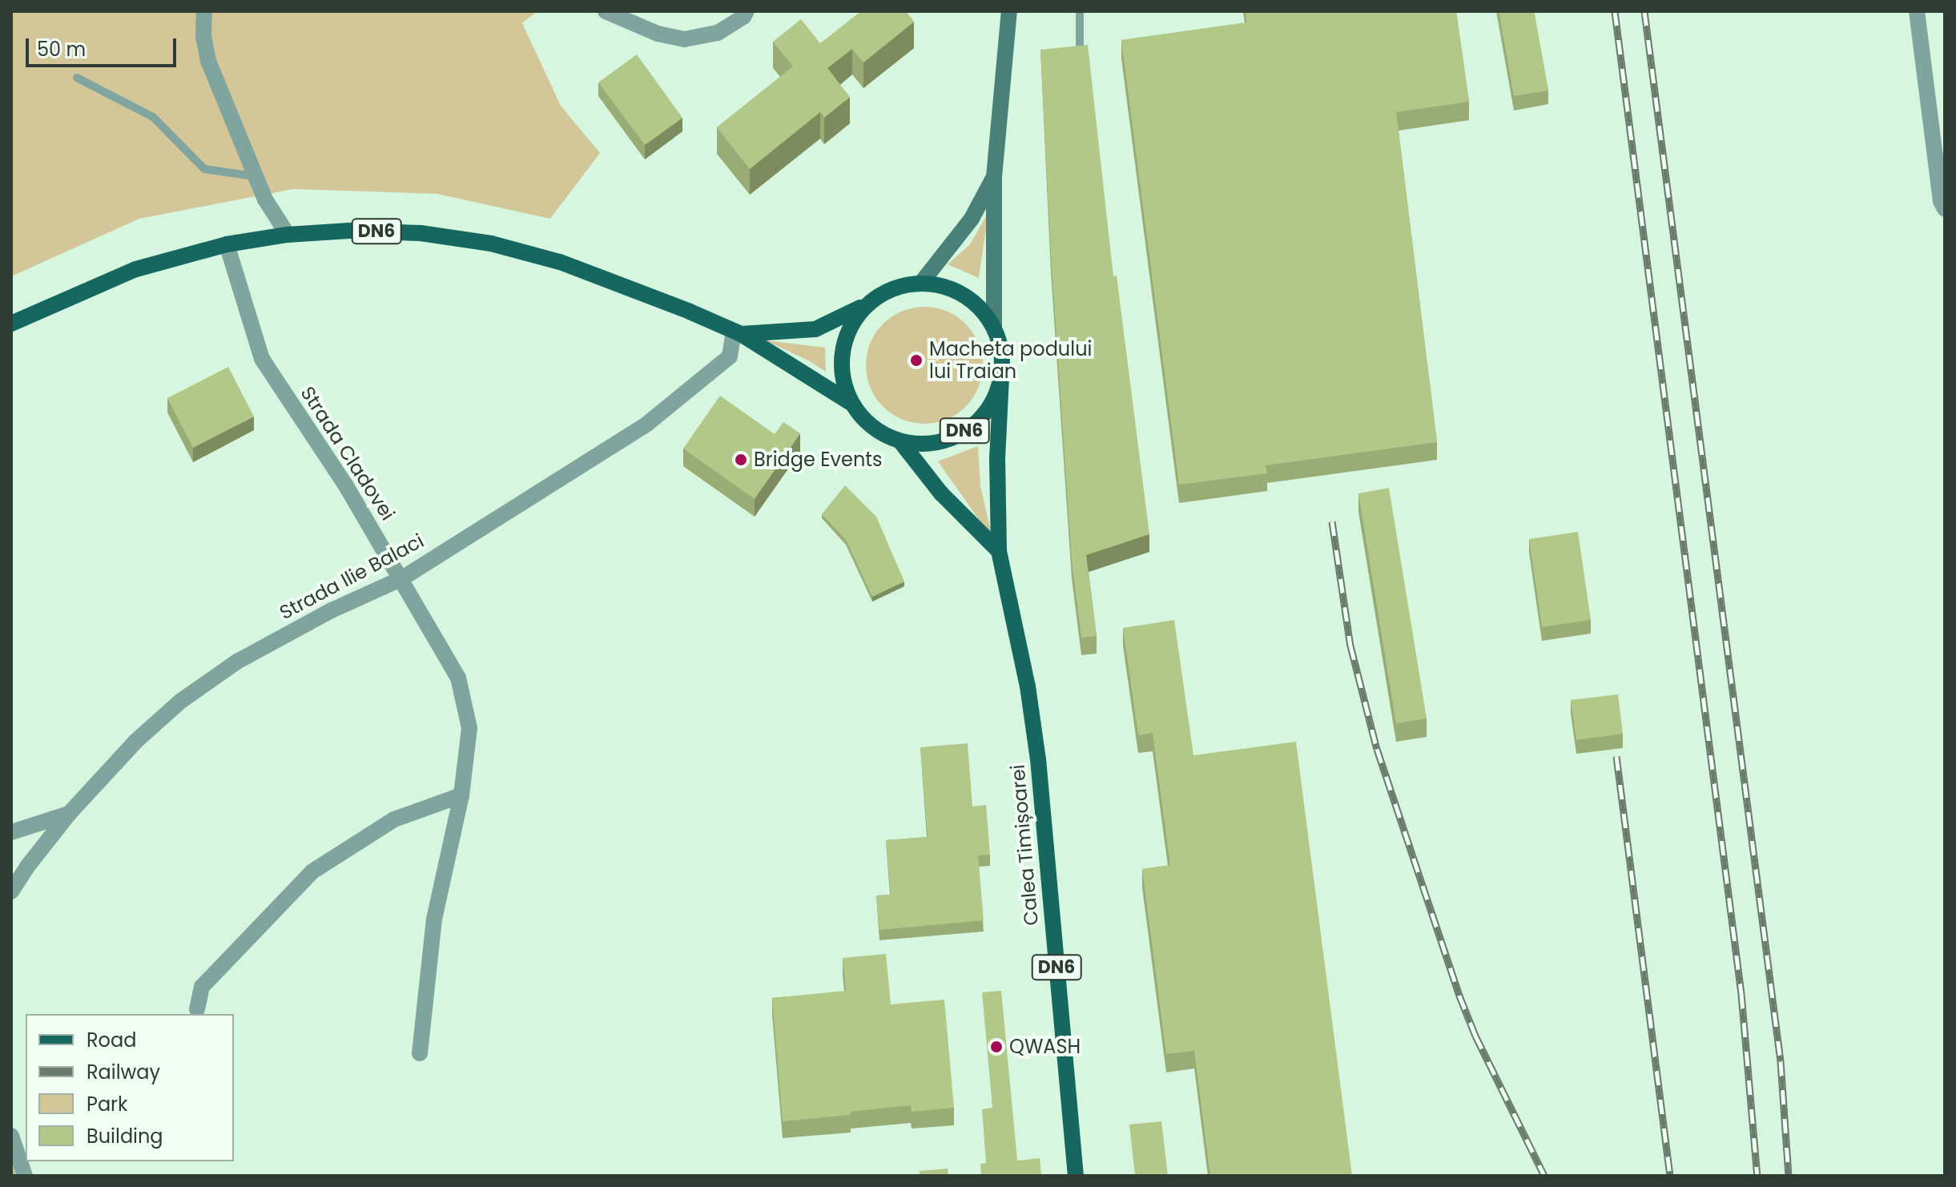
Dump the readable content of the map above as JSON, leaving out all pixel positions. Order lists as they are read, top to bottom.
{
  "streets": {
    "main road": ["DN6", "Calea Timișoarei"],
    "street": ["Strada Cladovei", "Strada Ilie Balaci"]
  },
  "crossings": [
    ["DN6", "Strada Cladovei"],
    ["DN6", "Strada Ilie Balaci"],
    ["DN6", "Calea Timișoarei"],
    ["Strada Cladovei", "Strada Ilie Balaci"]
  ],
  "places": ["Macheta podului lui Traian", "Bridge Events", "QWASH"],
  "legend": [
    "Road",
    "Railway",
    "Park",
    "Building"
  ],
  "scale_bar": "50 m"
}
